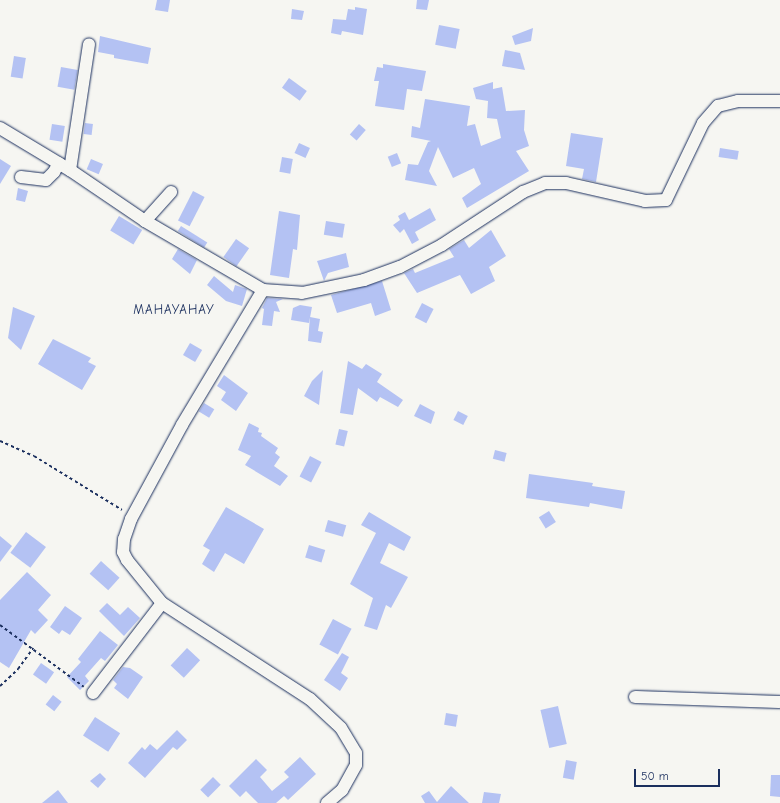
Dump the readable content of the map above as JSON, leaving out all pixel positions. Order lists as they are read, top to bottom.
{
  "districts": ["MAHAYAHAY"],
  "scale_bar": "50 m"
}
